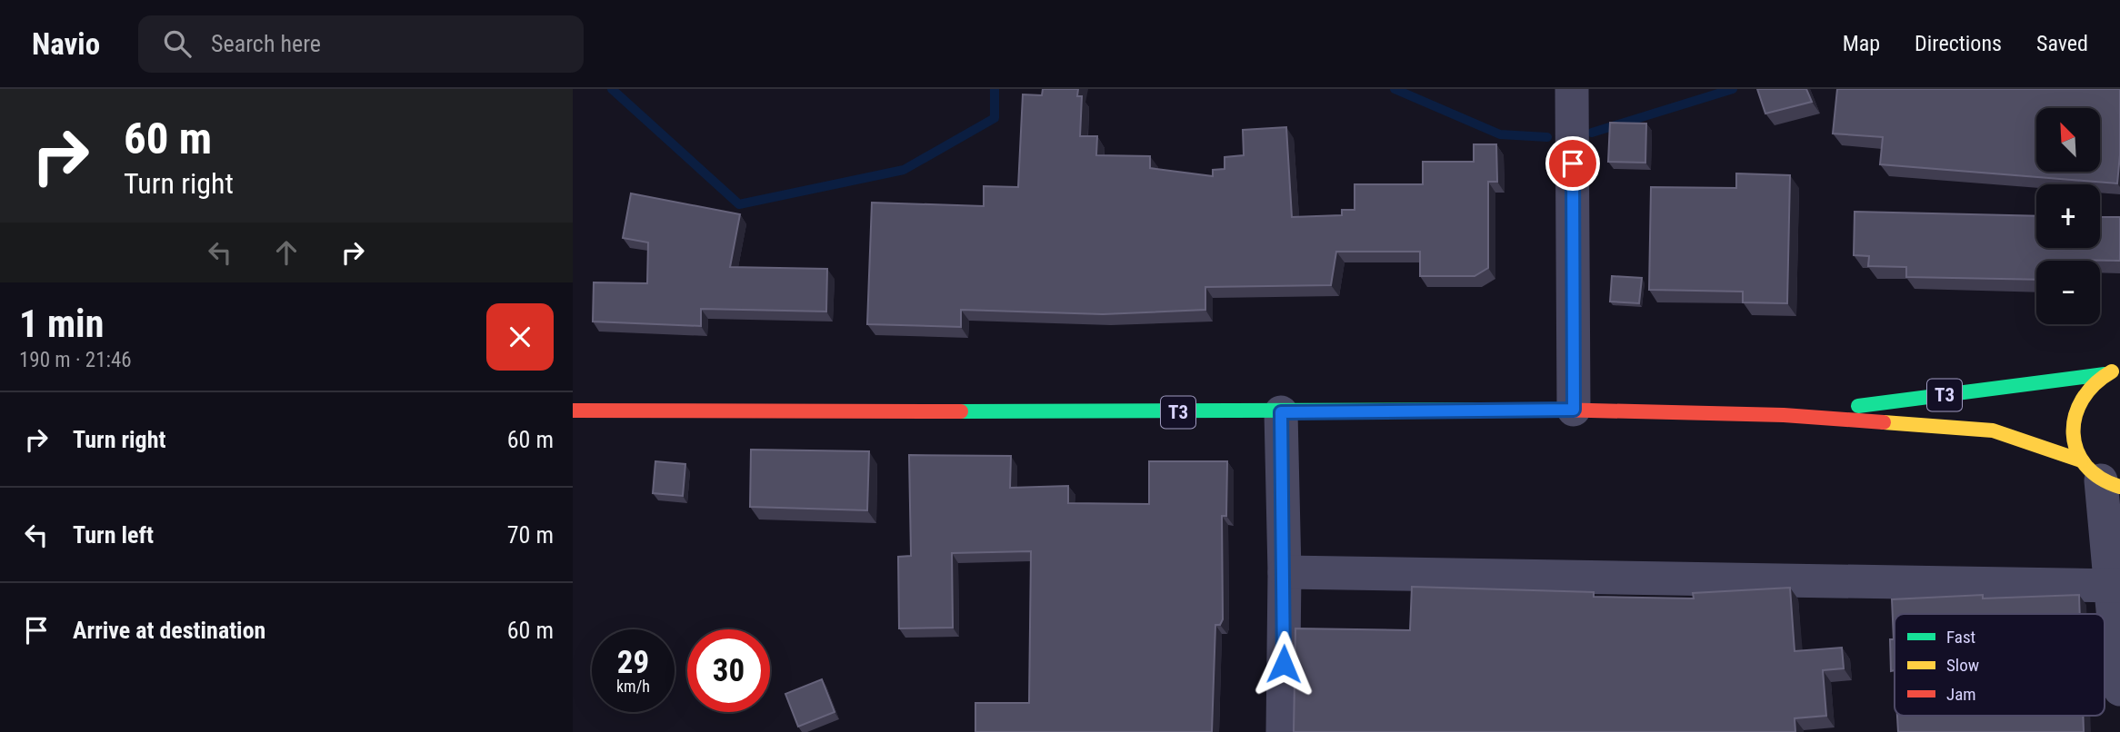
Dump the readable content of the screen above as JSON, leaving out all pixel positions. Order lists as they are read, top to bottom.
{
  "streets": {
    "highway": ["T3"]
  },
  "legend": ["Fast", "Slow", "Jam"],
  "north": "top left",
  "page": {
    "header": "Navio",
    "search": "Search here",
    "nav": ["Map", "Directions", "Saved"],
    "turn": ["60 m", "Turn right"],
    "map_buttons": ["+", "−"],
    "heading": ["1 min", "190 m · 21:46"],
    "list": [
      {
        "name": "Turn right",
        "value": "60 m"
      },
      {
        "name": "Turn left",
        "value": "70 m"
      },
      {
        "name": "Arrive at destination",
        "value": "60 m"
      }
    ],
    "speed": "29 km/h",
    "limit": "30"
  }
}
